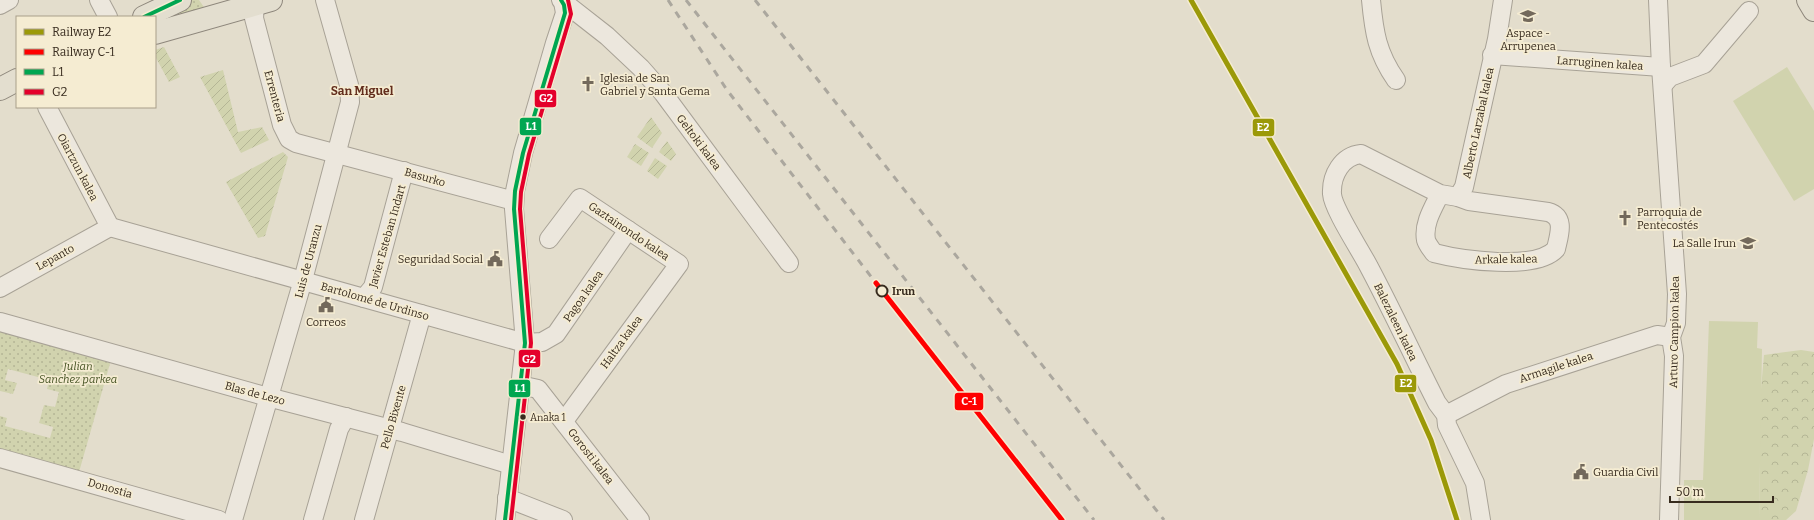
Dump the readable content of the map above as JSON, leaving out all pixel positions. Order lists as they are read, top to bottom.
{
  "streets": {
    "street": [
      "Larruginen kalea",
      "Errenteria",
      "Alberto Larzabal kalea",
      "Geltoki kalea",
      "Oiartzun kalea",
      "Basurko",
      "Gaztainondo kalea",
      "Javier Esteban Indart",
      "Lepanto",
      "Arkale kalea",
      "Luis de Uranzu",
      "Pagoa kalea",
      "Bartolomé de Urdinso",
      "Balezaleen kalea",
      "Arturo Campion kalea",
      "Haltza kalea",
      "Armagile kalea",
      "Blas de Lezo",
      "Pello Bixente",
      "Gorosti kalea",
      "Donostia"
    ]
  },
  "crossings": [
    ["Larruginen kalea", "Alberto Larzabal kalea"],
    ["Larruginen kalea", "Arturo Campion kalea"],
    ["Errenteria", "Basurko"],
    ["Errenteria", "Luis de Uranzu"],
    ["Alberto Larzabal kalea", "Arkale kalea"],
    ["Oiartzun kalea", "Lepanto"],
    ["Oiartzun kalea", "Bartolomé de Urdinso"],
    ["Basurko", "Javier Esteban Indart"],
    ["Basurko", "Luis de Uranzu"],
    ["Gaztainondo kalea", "Pagoa kalea"],
    ["Gaztainondo kalea", "Haltza kalea"],
    ["Javier Esteban Indart", "Bartolomé de Urdinso"],
    ["Lepanto", "Bartolomé de Urdinso"],
    ["Arkale kalea", "Balezaleen kalea"],
    ["Luis de Uranzu", "Bartolomé de Urdinso"],
    ["Luis de Uranzu", "Blas de Lezo"],
    ["Pagoa kalea", "Bartolomé de Urdinso"],
    ["Bartolomé de Urdinso", "Pello Bixente"],
    ["Balezaleen kalea", "Armagile kalea"],
    ["Arturo Campion kalea", "Armagile kalea"],
    ["Haltza kalea", "Gorosti kalea"],
    ["Blas de Lezo", "Pello Bixente"]
  ],
  "districts": ["San Miguel"],
  "parks": ["Julian Sanchez parkea"],
  "places": {
    "school or university": ["Aspace - Arrupenea", "La Salle Irun"],
    "church": ["Iglesia de San Gabriel y Santa Gema", "Parroquia de Pentecostés"],
    "public building": ["Seguridad Social", "Correos", "Guardia Civil"],
    "other": ["Irun", "Anaka 1"]
  },
  "lines": [
    "rail line E2",
    "transit line L1",
    "transit line G2",
    "rail line C-1"
  ],
  "legend": [
    "Railway E2",
    "Railway C-1",
    "L1",
    "G2"
  ],
  "scale_bar": "50 m"
}
